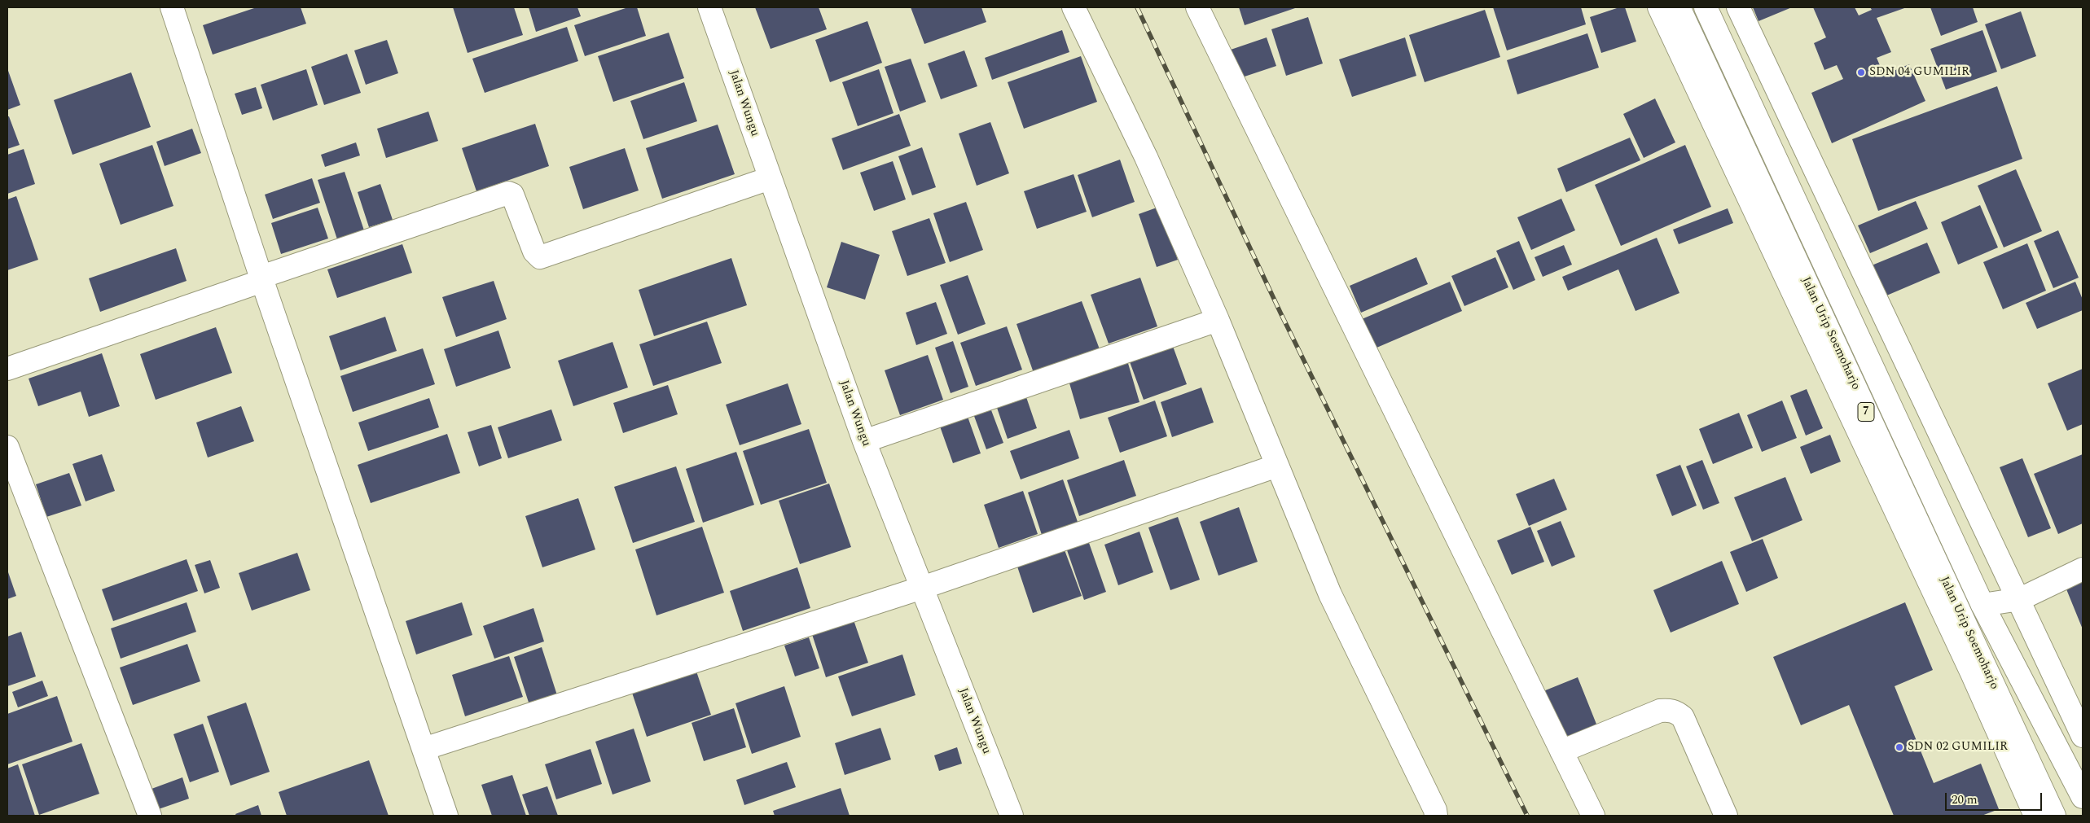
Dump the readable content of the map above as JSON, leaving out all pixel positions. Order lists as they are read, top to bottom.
{
  "streets": {
    "main road": ["Jalan Wungu", "Jalan Urip Soemoharjo", "7"]
  },
  "places": ["SDN 04 GUMILIR", "SDN 02 GUMILIR"],
  "scale_bar": "20 m"
}
